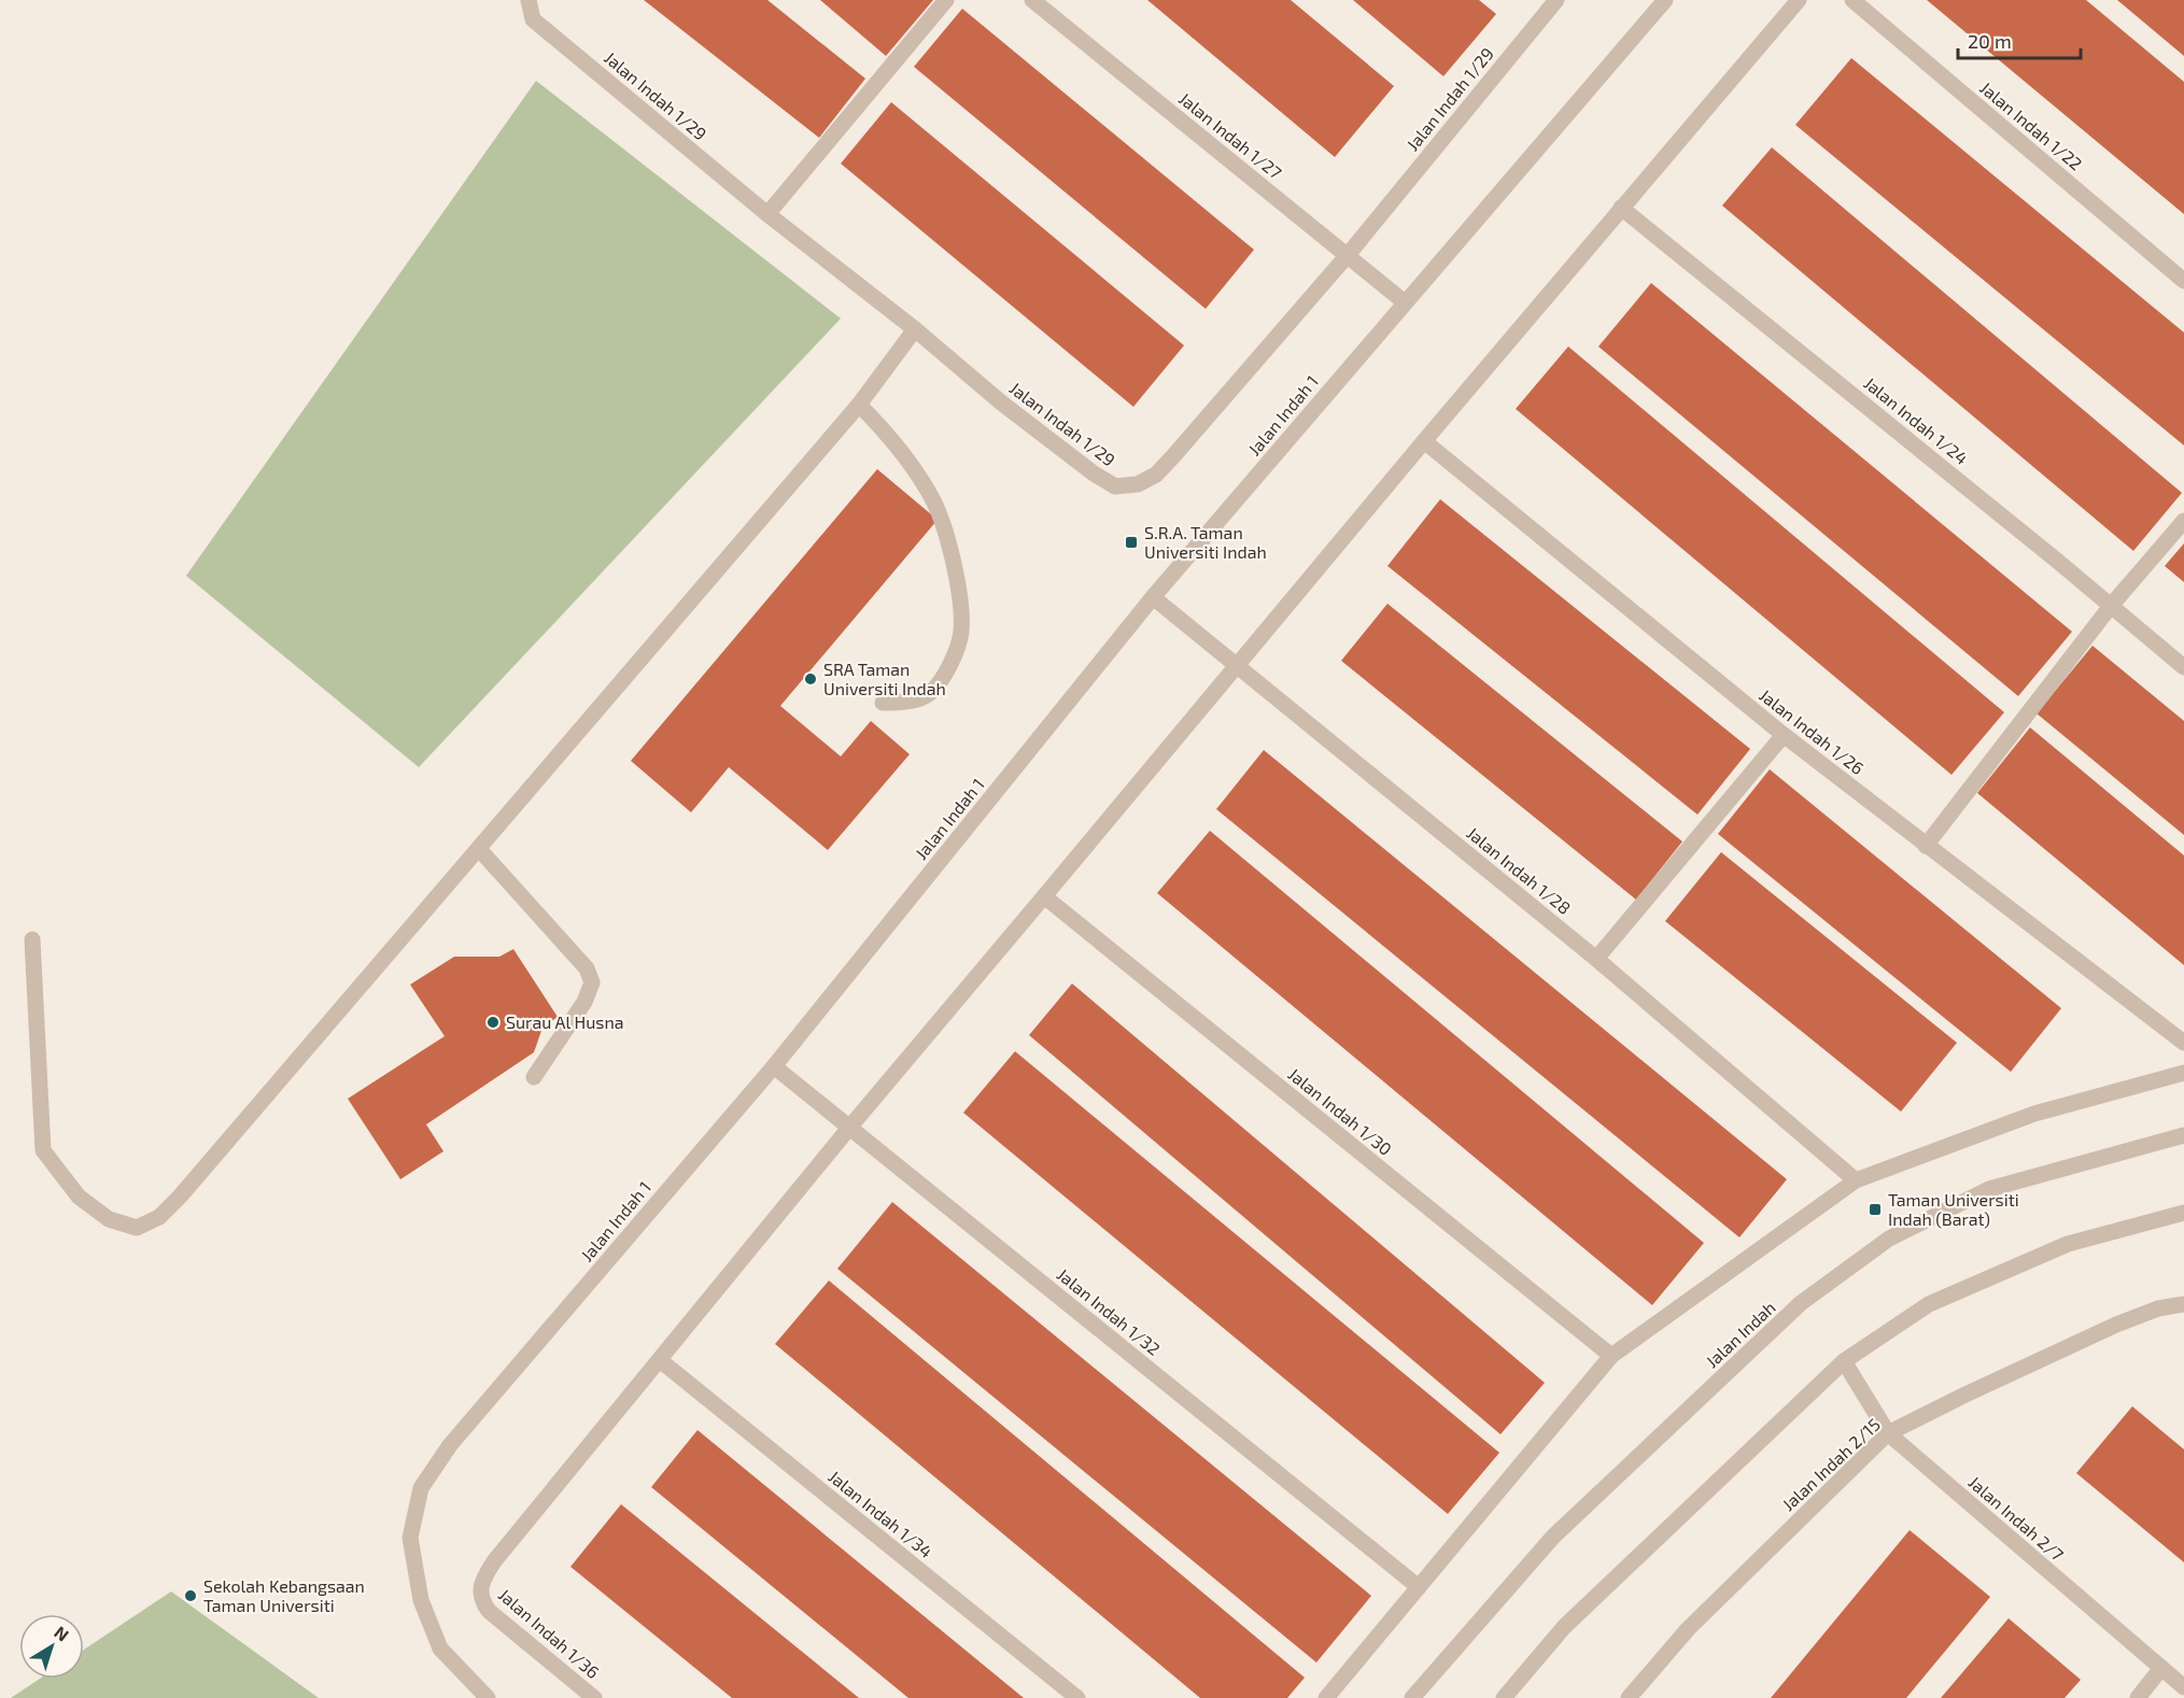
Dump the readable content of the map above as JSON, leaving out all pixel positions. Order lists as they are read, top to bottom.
{
  "streets": {
    "street": [
      "Jalan Indah 1/29",
      "Jalan Indah 1/22",
      "Jalan Indah 1/27",
      "Jalan Indah 1",
      "Jalan Indah 1/24",
      "Jalan Indah 1/26",
      "Jalan Indah 1/28",
      "Jalan Indah 1/30",
      "Jalan Indah 1/32",
      "Jalan Indah",
      "Jalan Indah 2/15",
      "Jalan Indah 1/34",
      "Jalan Indah 2/7",
      "Jalan Indah 1/36"
    ]
  },
  "crossings": [
    ["Jalan Indah 1/29", "Jalan Indah 1/27"],
    ["Jalan Indah 1/27", "Jalan Indah 1"],
    ["Jalan Indah 1", "Jalan Indah 1/28"],
    ["Jalan Indah 1", "Jalan Indah 1/32"],
    ["Jalan Indah 2/15", "Jalan Indah 2/7"],
    ["Jalan Indah 1/34", "Jalan Indah 1/36"]
  ],
  "places": {
    "transit": ["S.R.A. Taman Universiti Indah", "Taman Universiti Indah (Barat)"],
    "other": ["SRA Taman Universiti Indah", "Surau Al Husna", "Sekolah Kebangsaan Taman Universiti"]
  },
  "scale_bar": "20 m",
  "north": "top right"
}
